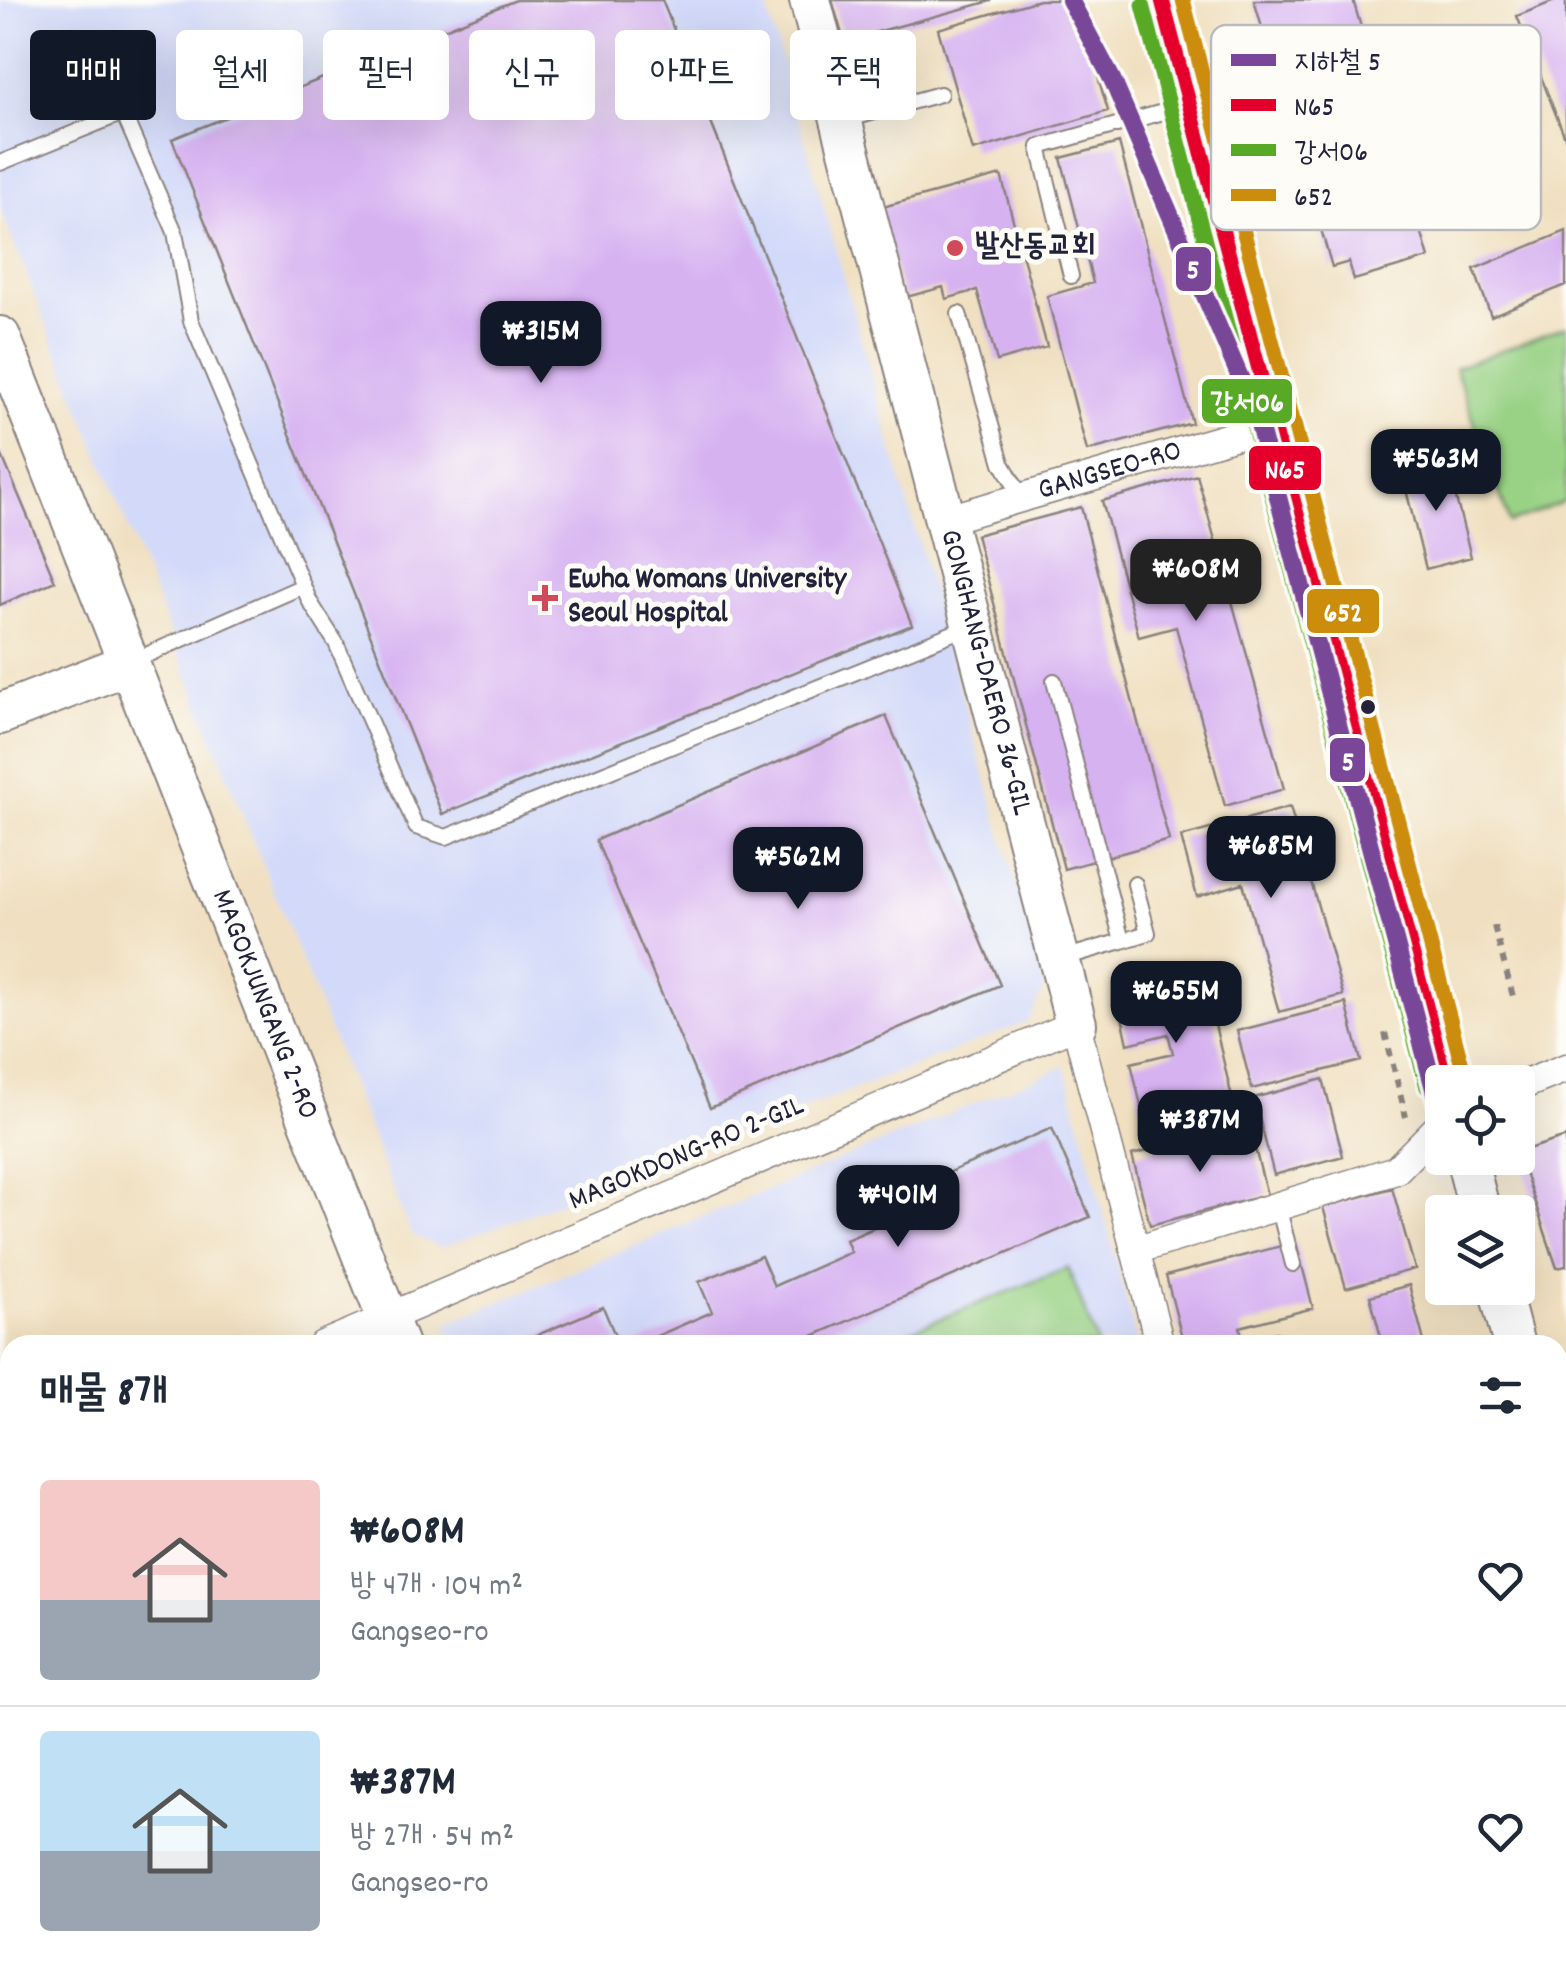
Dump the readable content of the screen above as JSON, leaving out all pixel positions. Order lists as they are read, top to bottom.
{
  "streets": {
    "street": [
      "GANGSEO-RO",
      "GONGHANG-DAERO 36-GIL",
      "MAGOKJUNGANG 2-RO",
      "MAGOKDONG-RO 2-GIL"
    ]
  },
  "crossings": [
    ["GANGSEO-RO", "GONGHANG-DAERO 36-GIL"],
    ["GONGHANG-DAERO 36-GIL", "MAGOKDONG-RO 2-GIL"],
    ["MAGOKJUNGANG 2-RO", "MAGOKDONG-RO 2-GIL"]
  ],
  "places": {
    "other": ["발산동교회"],
    "health": ["Ewha Womans University Seoul Hospital"]
  },
  "lines": [
    "metro line 5",
    "transit line N65",
    "transit line 652",
    "transit line 강서06"
  ],
  "legend": [
    "지하철 5",
    "N65",
    "강서06",
    "652"
  ],
  "page": {
    "chip": [
      "매매",
      "월세",
      "필터",
      "신규",
      "아파트",
      "주택"
    ],
    "price": [
      "₩315M",
      "₩563M",
      "₩608M",
      "₩685M",
      "₩562M",
      "₩655M",
      "₩387M",
      "₩401M"
    ],
    "heading": "매물 8개",
    "list": [
      {
        "name": "₩608M",
        "note": "방 4개 · 104 m² · Gangseo-ro"
      },
      {
        "name": "₩387M",
        "note": "방 2개 · 54 m² · Gangseo-ro"
      }
    ]
  }
}
